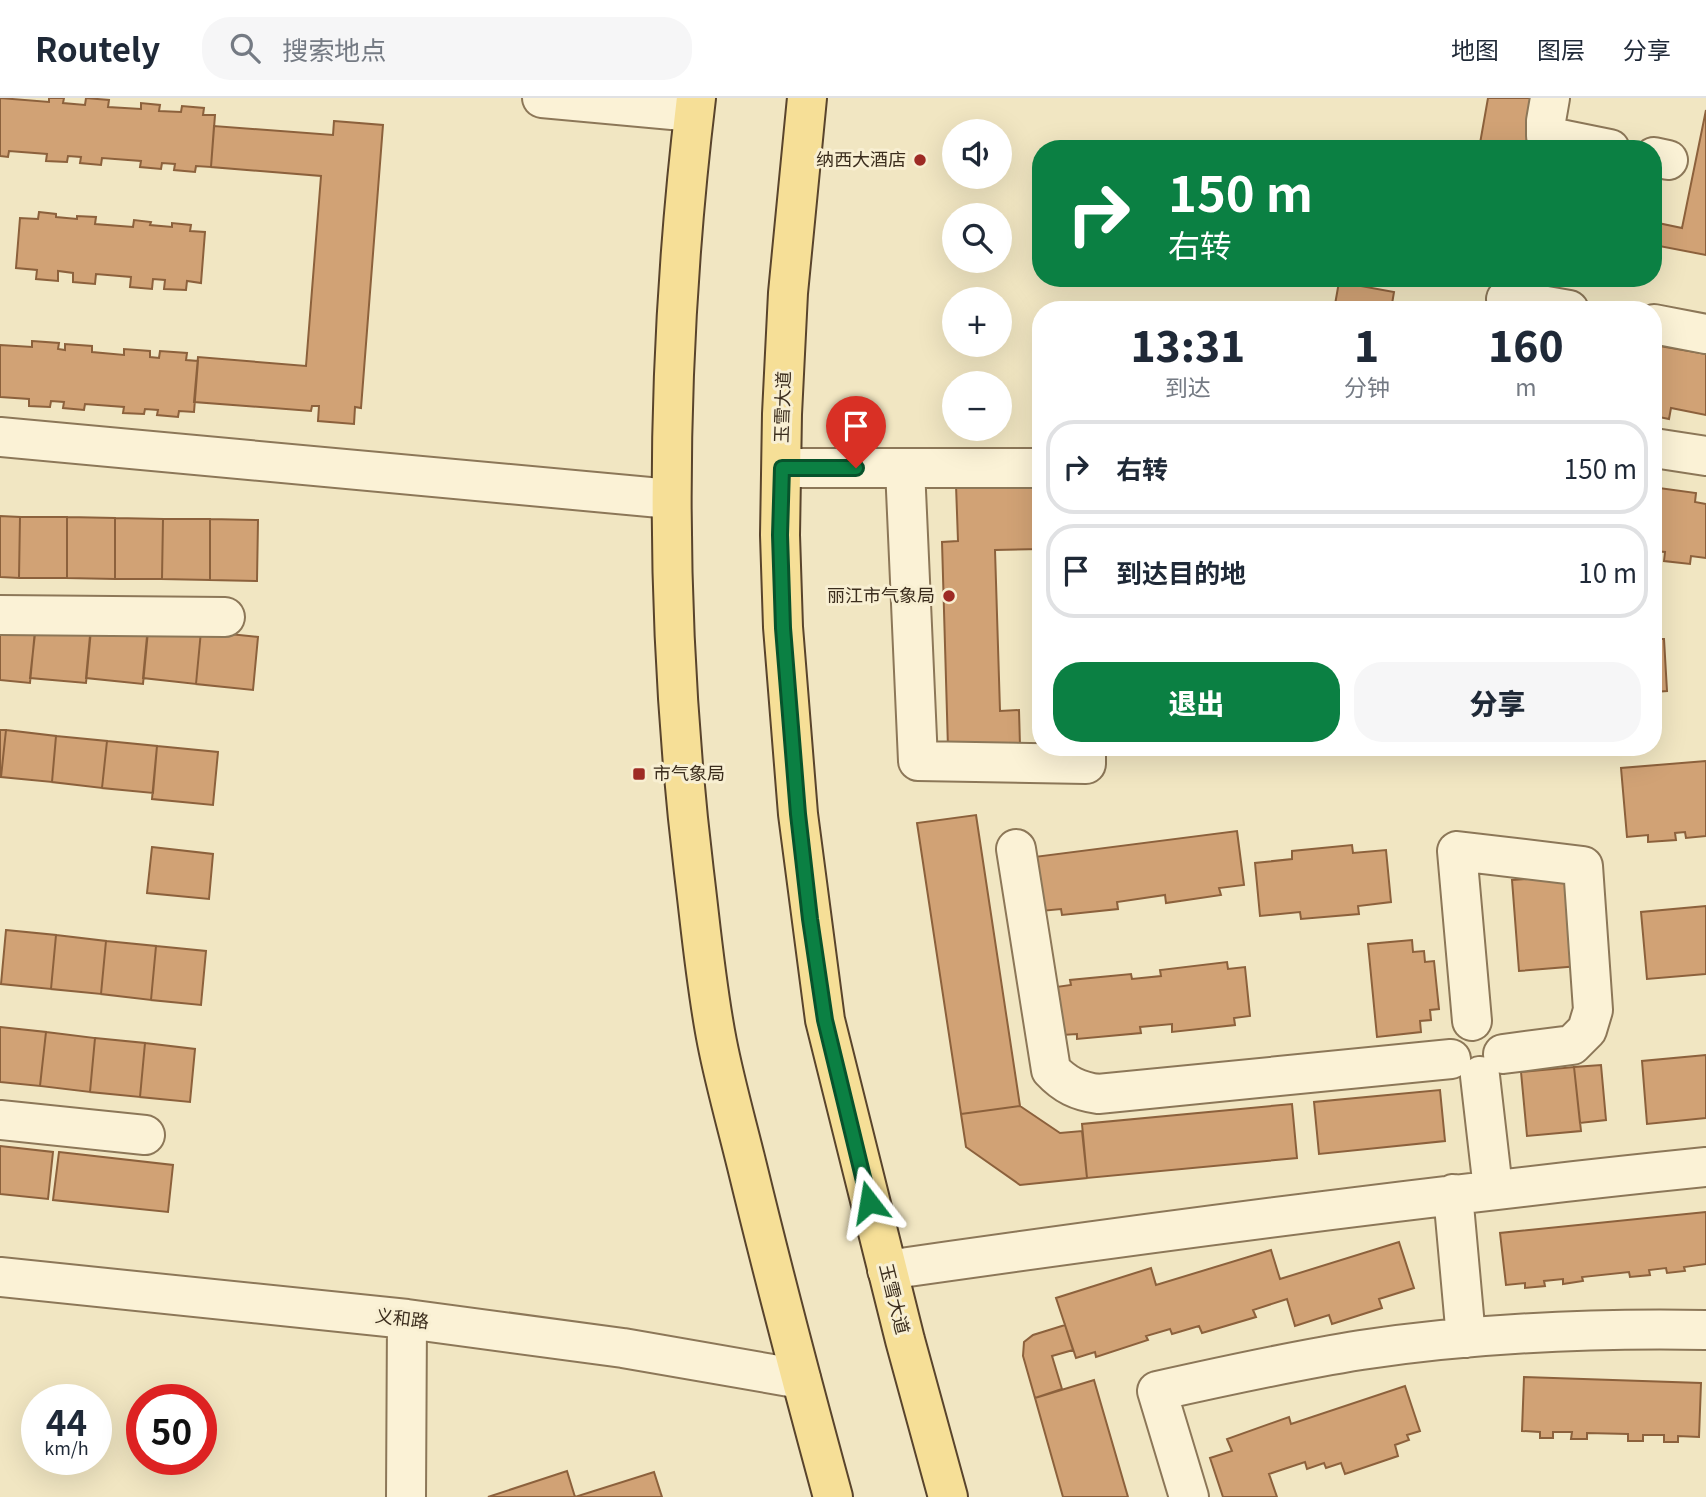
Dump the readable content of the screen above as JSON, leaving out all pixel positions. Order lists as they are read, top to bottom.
{
  "streets": {
    "main road": ["玉雪大道"],
    "street": ["义和路"]
  },
  "places": {
    "other": ["纳西大酒店", "丽江市气象局"],
    "transit": ["市气象局"]
  },
  "page": {
    "header": "Routely",
    "search": "搜索地点",
    "nav": ["地图", "图层", "分享"],
    "map_buttons": ["+", "−"],
    "turn": ["150 m", "右转"],
    "eta": [
      "13:31",
      "到达",
      "1",
      "分钟",
      "160",
      "m"
    ],
    "list": [
      {
        "name": "右转",
        "value": "150 m"
      },
      {
        "name": "到达目的地",
        "value": "10 m"
      }
    ],
    "buttons": ["退出", "分享"],
    "speed": "44 km/h",
    "limit": "50"
  }
}
